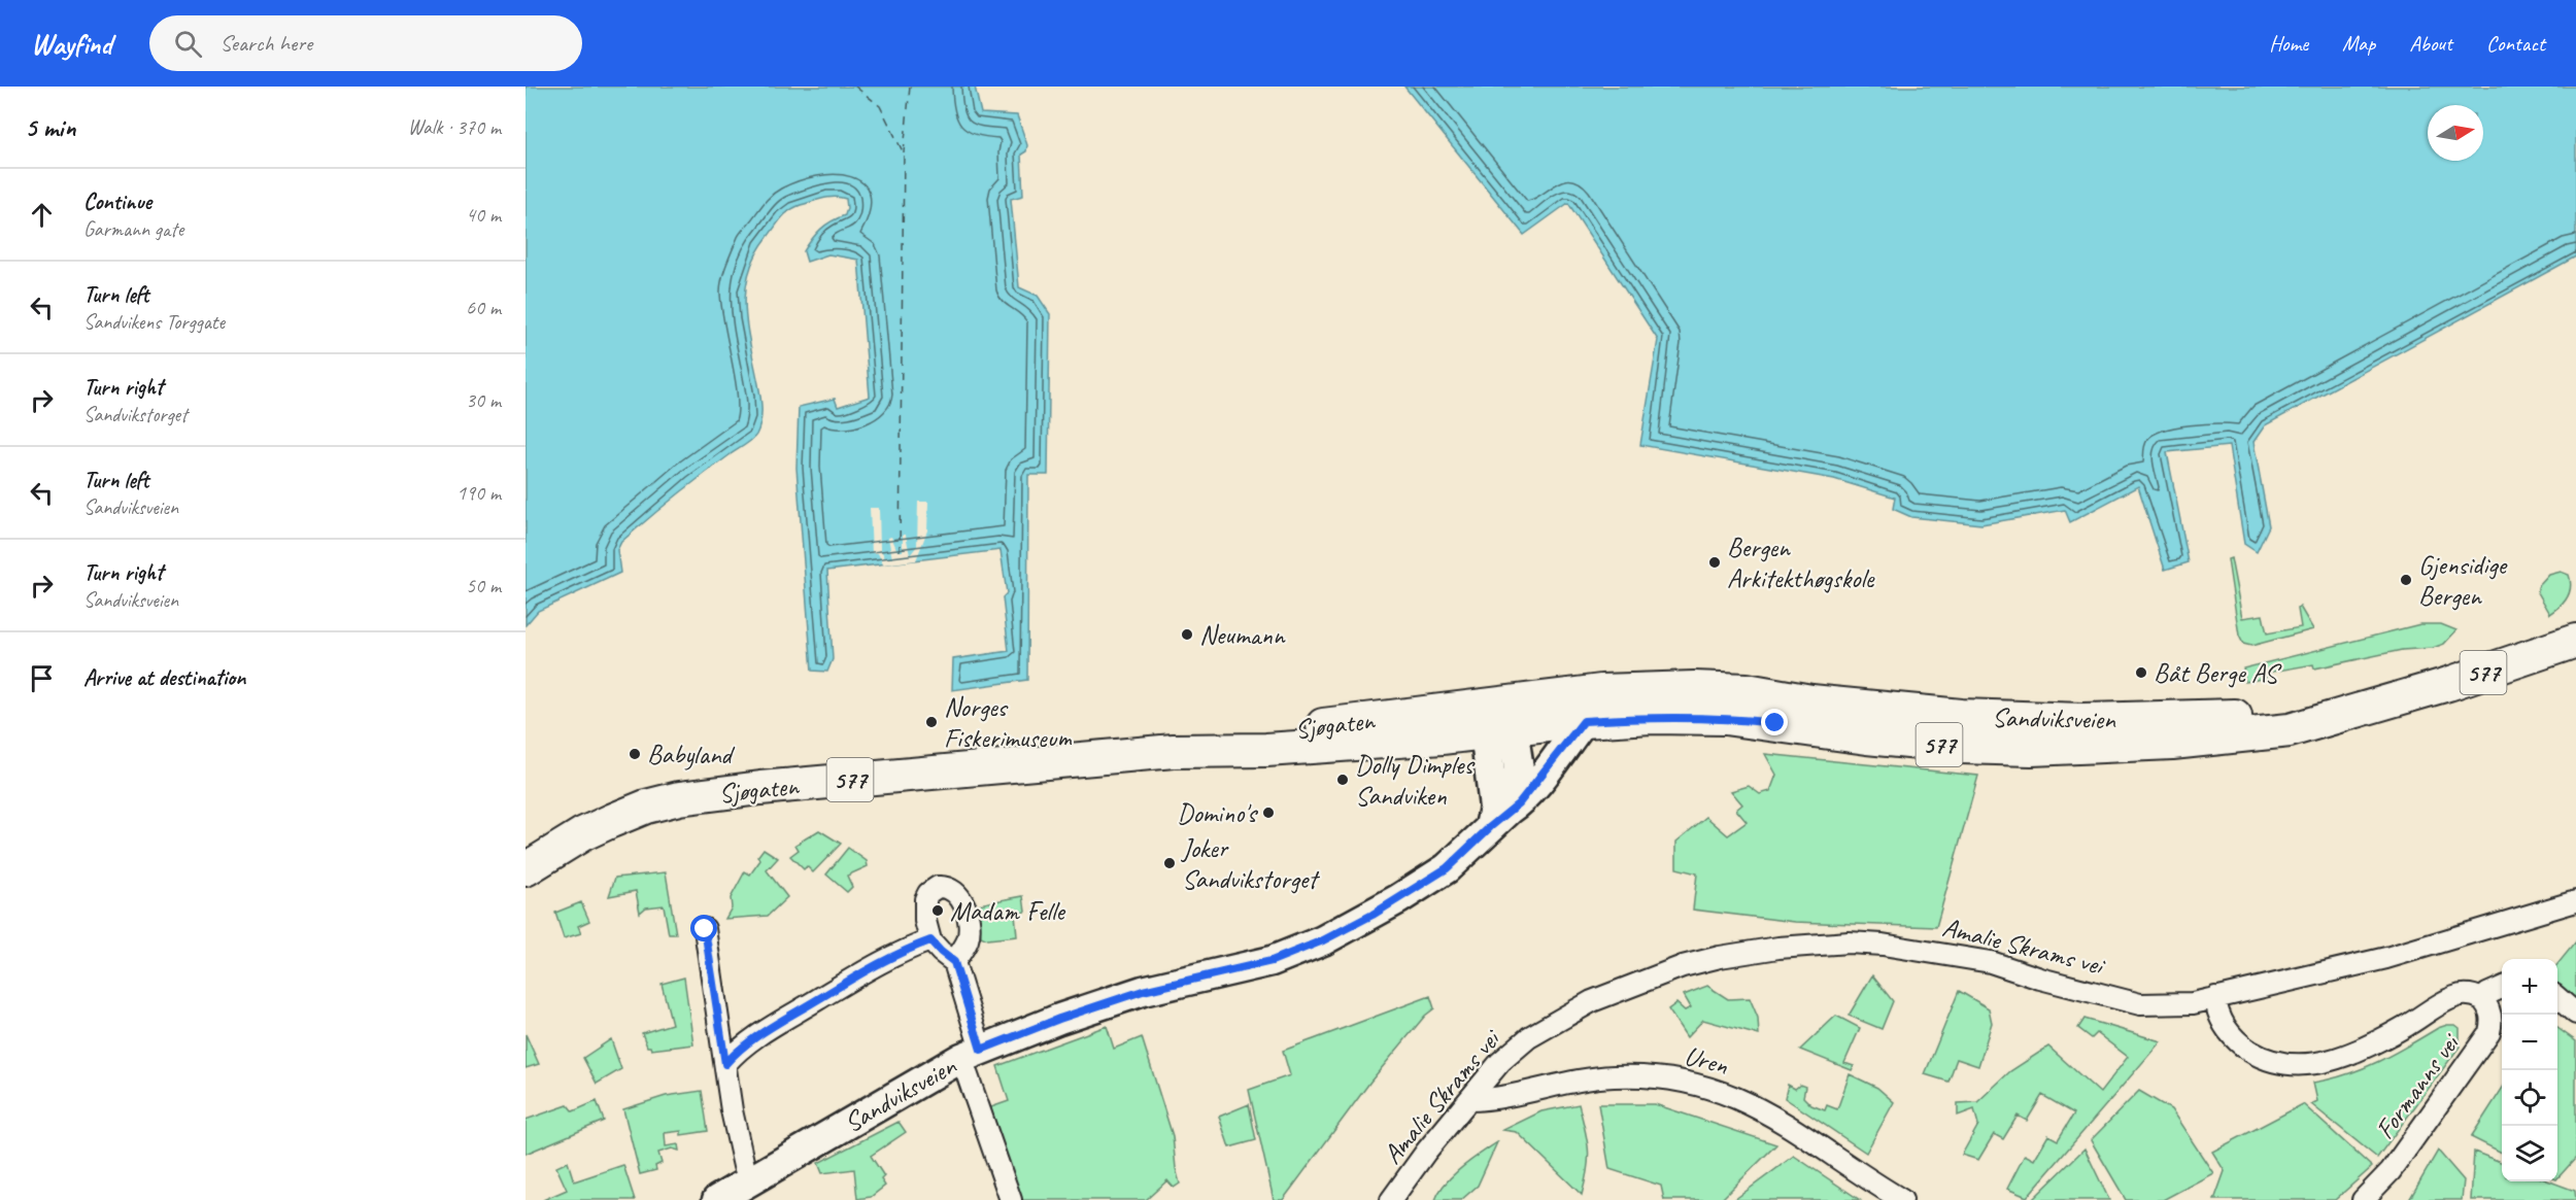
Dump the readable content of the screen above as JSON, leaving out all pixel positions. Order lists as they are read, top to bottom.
{
  "streets": {
    "main road": ["577", "Sandviksveien", "Sjøgaten"],
    "street": ["Amalie Skrams vei", "Uren", "Formanns vei"]
  },
  "crossings": [
    ["Sandviksveien", "Sjøgaten"],
    ["Amalie Skrams vei", "Uren"]
  ],
  "places": [
    "Bergen Arkitekthøgskole",
    "Gjensidige Bergen",
    "Neumann",
    "Båt Berge AS",
    "Norges Fiskerimuseum",
    "Babyland",
    "Dolly Dimples Sandviken",
    "Domino's",
    "Joker Sandvikstorget",
    "Madam Felle"
  ],
  "north": "right",
  "page": {
    "header": "Wayfind",
    "search": "Search here",
    "nav": [
      "Home",
      "Map",
      "About",
      "Contact"
    ],
    "heading": ["5 min", "Walk · 370 m"],
    "list": [
      ["Continue", "Garmann gate", "40 m"],
      ["Turn left", "Sandvikens Torggate", "60 m"],
      ["Turn right", "Sandvikstorget", "30 m"],
      ["Turn left", "Sandviksveien", "190 m"],
      ["Turn right", "Sandviksveien", "50 m"],
      "Arrive at destination"
    ],
    "map_buttons": ["+", "−"]
  }
}
